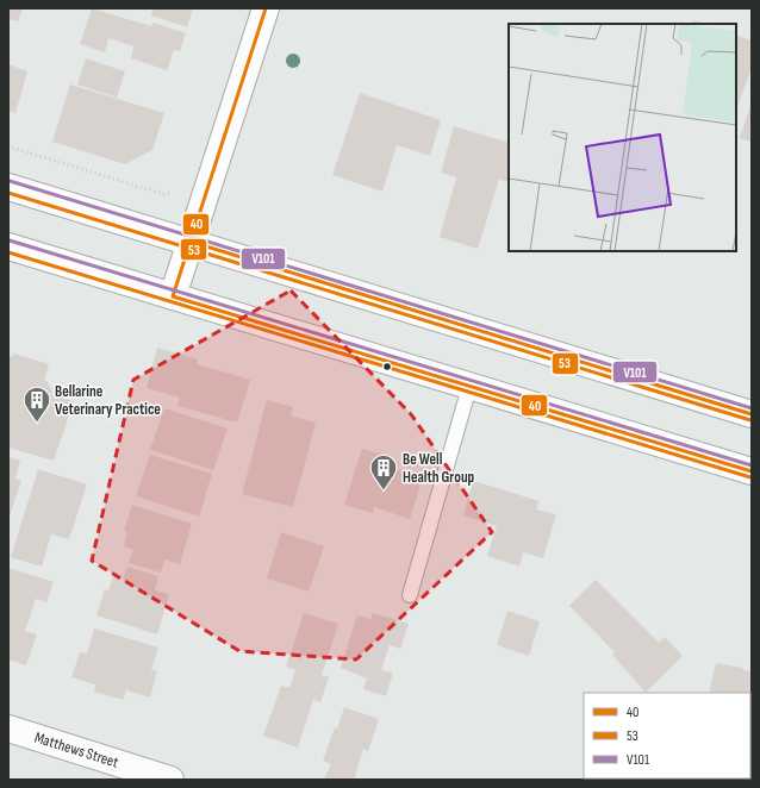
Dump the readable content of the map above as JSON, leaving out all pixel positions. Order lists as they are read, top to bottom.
{
  "streets": {
    "main road": ["Matthews Street"]
  },
  "places": {
    "building": ["Bellarine Veterinary Practice", "Be Well Health Group"]
  },
  "lines": ["transit line 40", "transit line V101", "transit line 53"],
  "legend": ["40", "53", "V101"]
}
